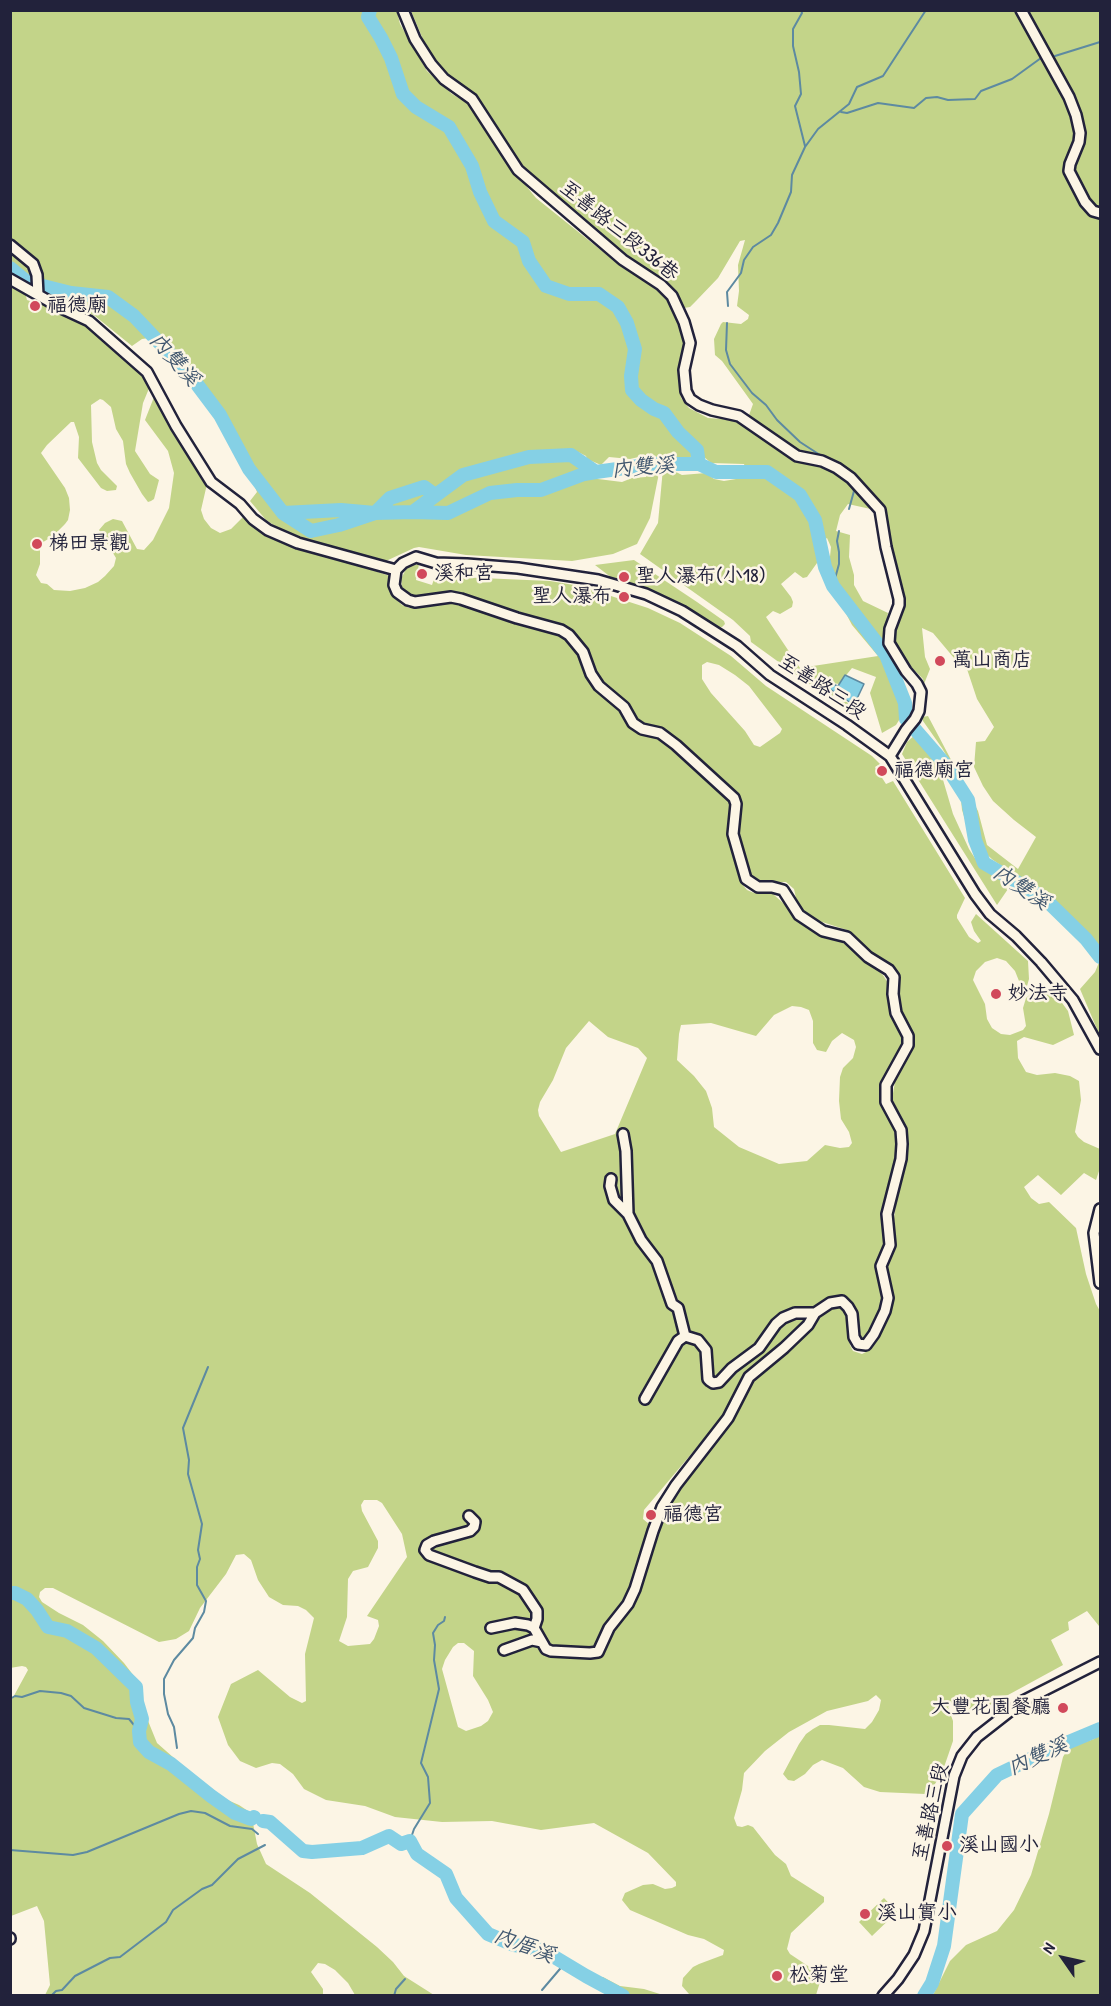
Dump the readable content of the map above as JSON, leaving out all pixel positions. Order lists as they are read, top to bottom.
{
  "streets": {
    "street": ["至善路三段336巷", "至善路三段"]
  },
  "crossings": [
    ["至善路三段336巷", "至善路三段"]
  ],
  "water": ["內雙溪", "內厝溪"],
  "places": [
    "福德廟",
    "梯田景觀",
    "溪和宮",
    "聖人瀑布(小18)",
    "聖人瀑布",
    "萬山商店",
    "福德廟宮",
    "妙法寺",
    "福德宮",
    "大豐花園餐廳",
    "溪山國小",
    "溪山實小",
    "松菊堂"
  ],
  "north": "top left"
}
